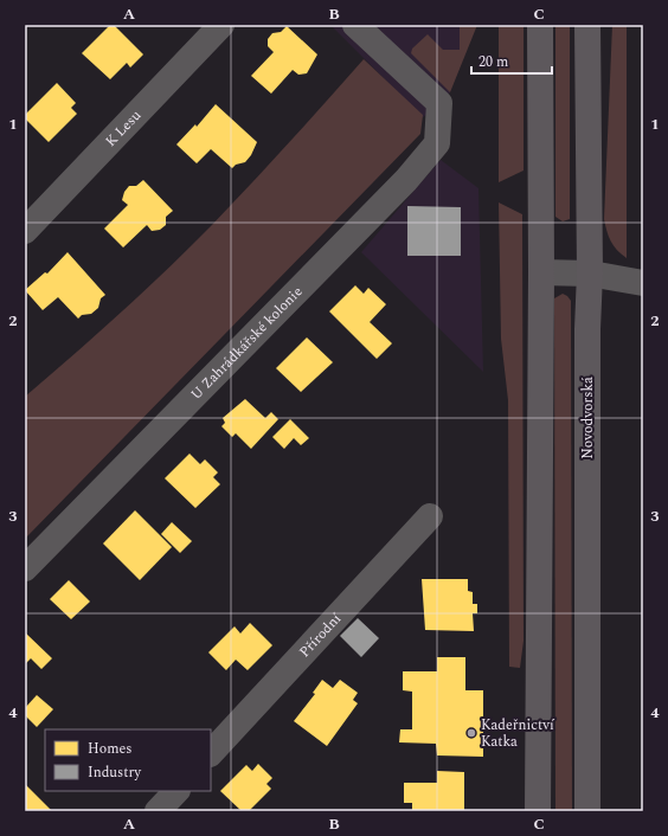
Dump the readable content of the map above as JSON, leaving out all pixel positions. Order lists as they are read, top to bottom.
{
  "streets": {
    "main road": ["Novodvorská"],
    "street": ["K Lesu", "U Zahrádkářské kolonie", "Přírodní"]
  },
  "places": ["Kadeřnictví Katka"],
  "legend": ["Homes", "Industry"],
  "scale_bar": "20 m",
  "grid": {
    "columns": ["A", "B", "C"],
    "rows": [
      "1",
      "2",
      "3",
      "4"
    ]
  }
}
